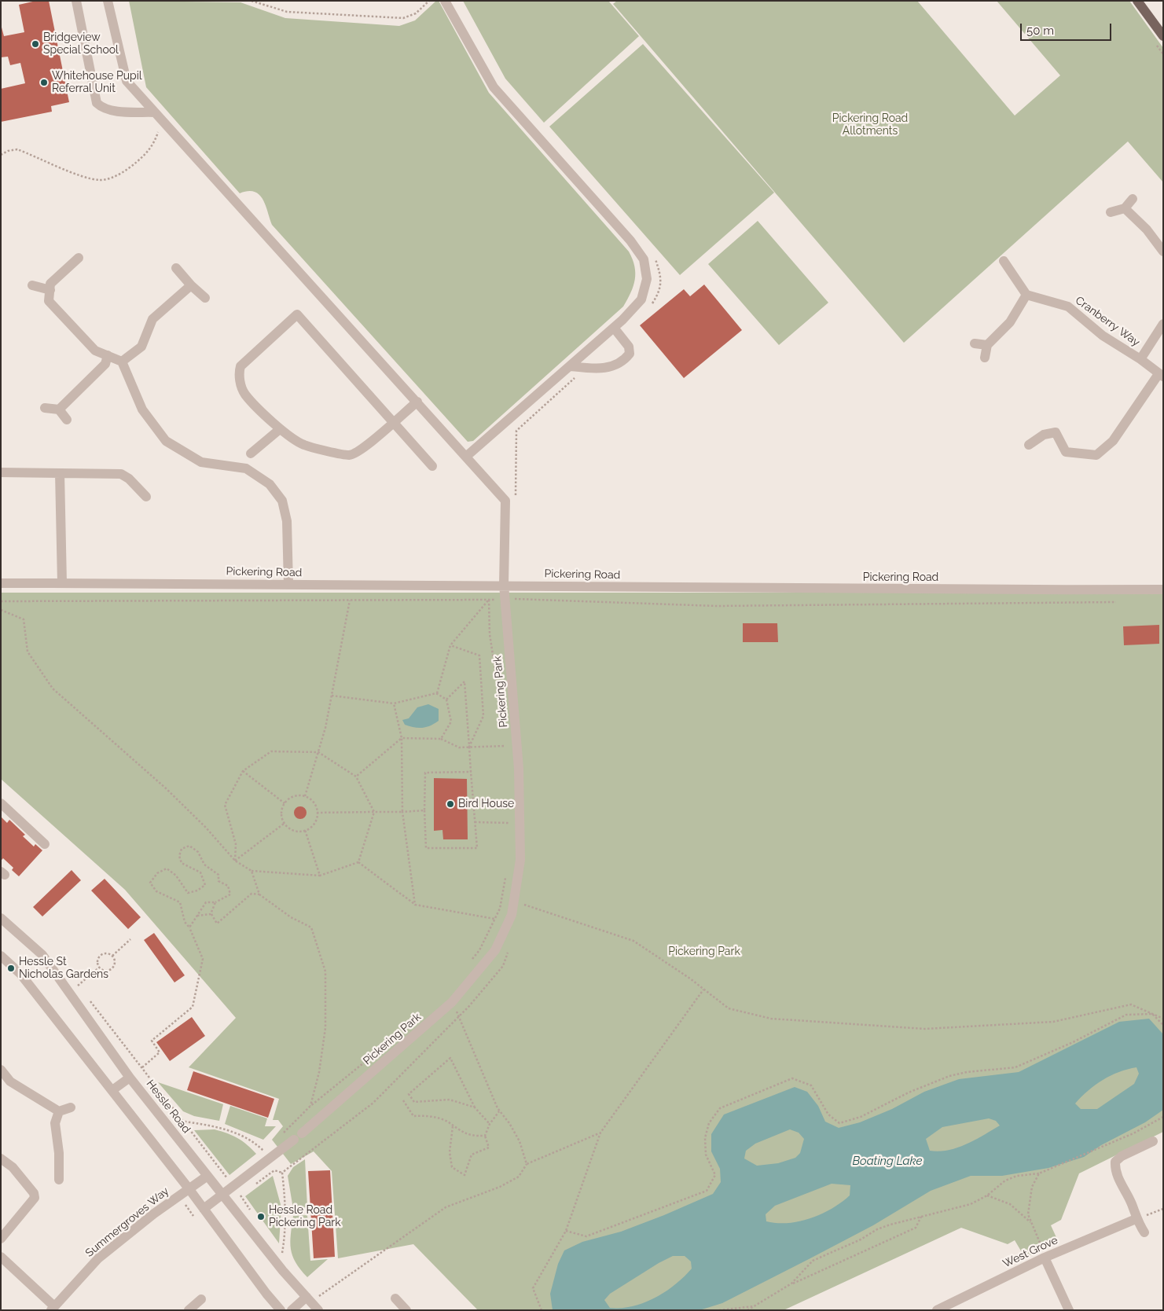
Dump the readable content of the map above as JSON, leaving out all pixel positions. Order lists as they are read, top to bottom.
{
  "streets": {
    "street": [
      "Cranberry Way",
      "Pickering Road",
      "Pickering Park",
      "Hessle Road",
      "Summergroves Way",
      "West Grove"
    ]
  },
  "crossings": [
    ["Pickering Road", "Pickering Park"],
    ["Hessle Road", "Summergroves Way"]
  ],
  "water": ["Boating Lake"],
  "parks": ["Pickering Road Allotments", "Pickering Park"],
  "places": [
    "Bridgeview Special School",
    "Whitehouse Pupil Referral Unit",
    "Bird House",
    "Hessle St Nicholas Gardens",
    "Hessle Road Pickering Park"
  ],
  "scale_bar": "50 m"
}
